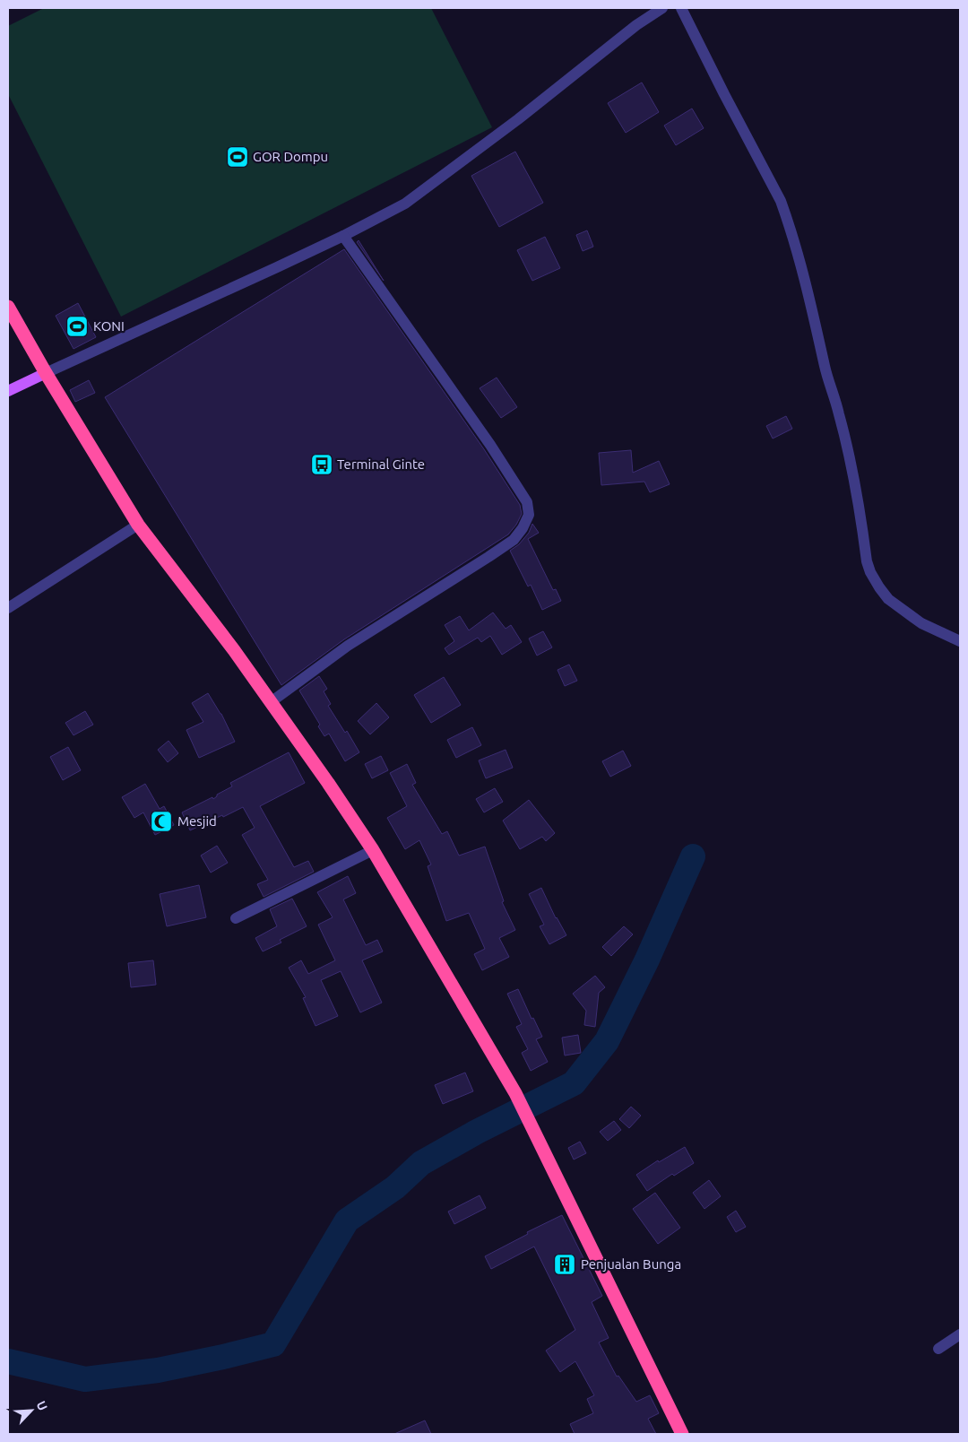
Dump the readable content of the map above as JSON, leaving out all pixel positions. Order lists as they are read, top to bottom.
{
  "places": {
    "sports": ["GOR Dompu", "KONI"],
    "bus stop": ["Terminal Ginte"],
    "mosque": ["Mesjid"],
    "building": ["Penjualan Bunga"]
  },
  "north": "top right"
}
